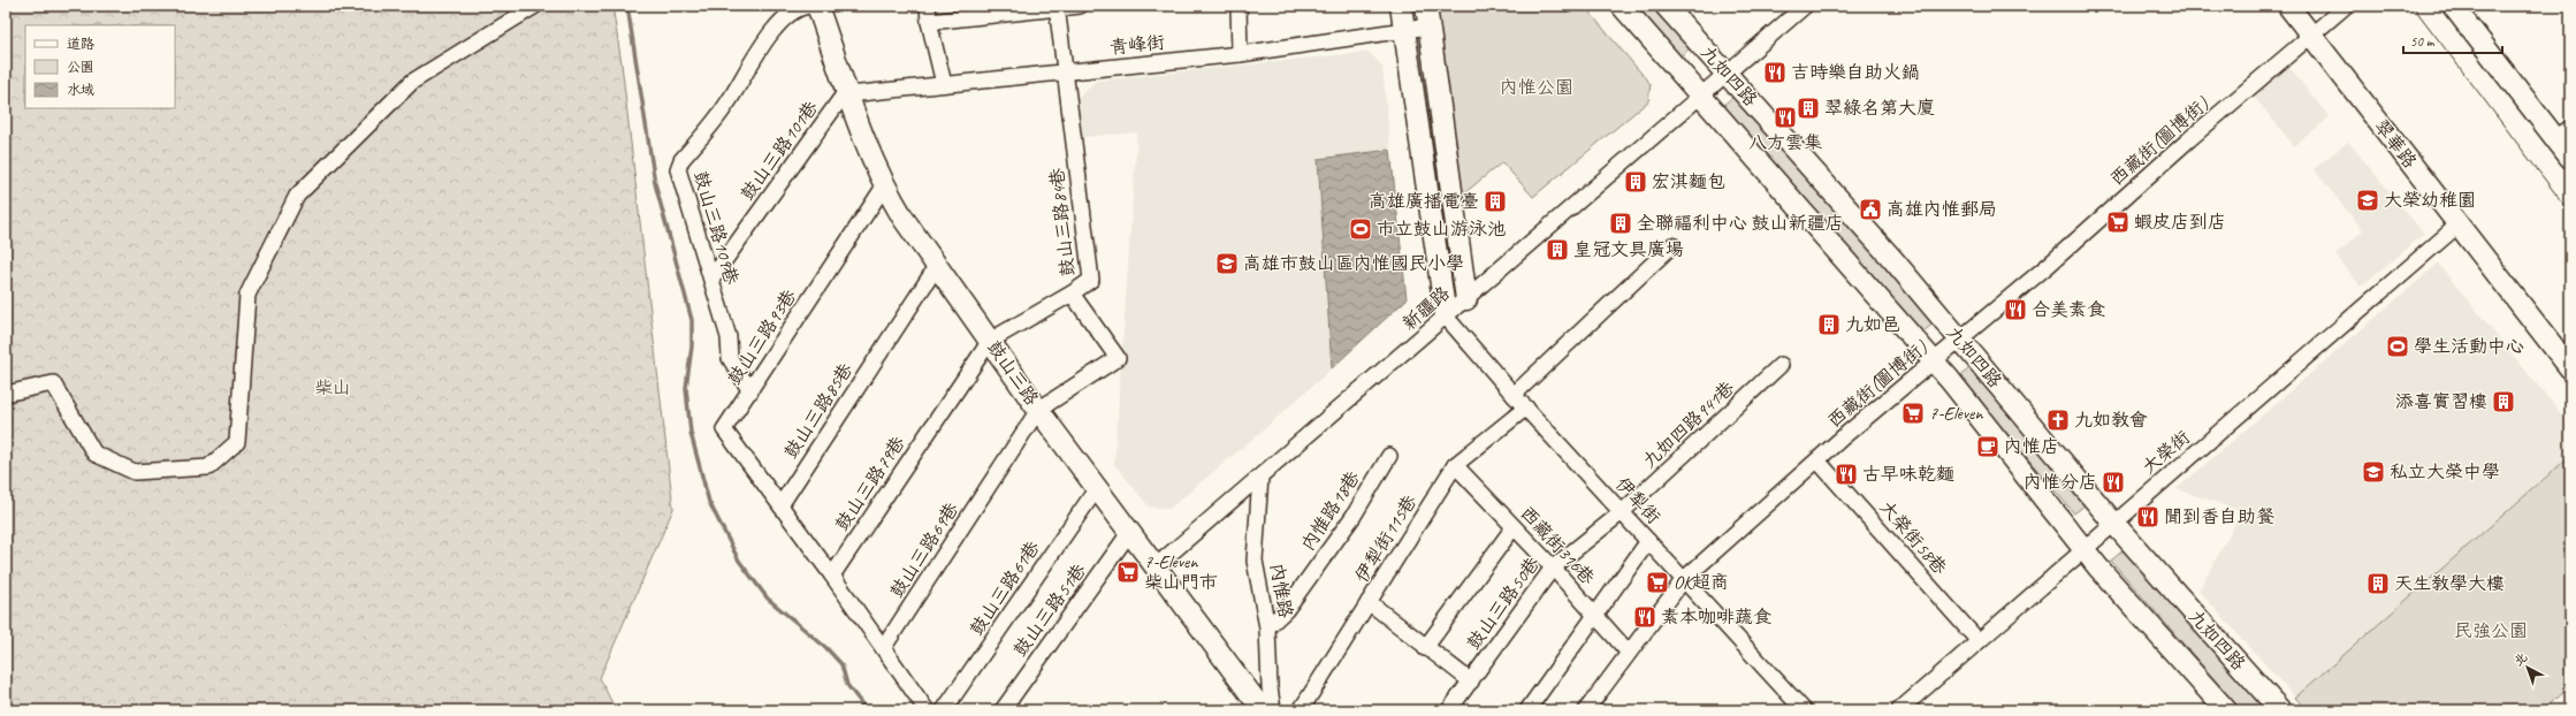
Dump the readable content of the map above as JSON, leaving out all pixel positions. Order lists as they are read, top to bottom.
{
  "streets": {
    "street": [
      "青峰街",
      "九如四路",
      "西藏街(圖博街)",
      "翠華路",
      "鼓山三路101巷",
      "鼓山三路84巷",
      "鼓山三路109巷",
      "新疆路",
      "鼓山三路93巷",
      "鼓山三路",
      "鼓山三路85巷",
      "九如四路941巷",
      "大榮街",
      "鼓山三路79巷",
      "伊犁街",
      "內惟路18巷",
      "大榮街58巷",
      "伊犁街115巷",
      "西藏街316巷",
      "鼓山三路69巷",
      "鼓山三路61巷",
      "內惟路",
      "鼓山三路50巷",
      "鼓山三路51巷"
    ]
  },
  "crossings": [
    ["青峰街", "鼓山三路101巷"],
    ["青峰街", "鼓山三路84巷"],
    ["青峰街", "鼓山三路"],
    ["九如四路", "西藏街(圖博街)"],
    ["九如四路", "新疆路"],
    ["九如四路", "大榮街"],
    ["西藏街(圖博街)", "翠華路"],
    ["西藏街(圖博街)", "伊犁街"],
    ["西藏街(圖博街)", "大榮街58巷"],
    ["西藏街(圖博街)", "西藏街316巷"],
    ["翠華路", "大榮街"],
    ["鼓山三路101巷", "鼓山三路109巷"],
    ["鼓山三路101巷", "鼓山三路"],
    ["鼓山三路84巷", "鼓山三路"],
    ["鼓山三路84巷", "鼓山三路79巷"],
    ["鼓山三路109巷", "鼓山三路93巷"],
    ["新疆路", "鼓山三路"],
    ["新疆路", "伊犁街"],
    ["新疆路", "內惟路"],
    ["鼓山三路93巷", "鼓山三路"],
    ["鼓山三路93巷", "鼓山三路85巷"],
    ["鼓山三路", "鼓山三路85巷"],
    ["鼓山三路", "鼓山三路79巷"],
    ["鼓山三路", "鼓山三路69巷"],
    ["鼓山三路", "鼓山三路61巷"],
    ["鼓山三路", "鼓山三路51巷"],
    ["九如四路941巷", "伊犁街"],
    ["九如四路941巷", "鼓山三路50巷"],
    ["大榮街", "大榮街58巷"],
    ["伊犁街", "伊犁街115巷"],
    ["伊犁街", "鼓山三路50巷"],
    ["內惟路18巷", "內惟路"],
    ["伊犁街115巷", "西藏街316巷"],
    ["西藏街316巷", "鼓山三路50巷"]
  ],
  "parks": ["內惟公園", "柴山", "民強公園"],
  "places": {
    "restaurant": [
      "吉時樂自助火鍋",
      "八方雲集",
      "合美素食",
      "古早味乾麵",
      "內惟分店",
      "聞到香自助餐",
      "素本咖啡蔬食"
    ],
    "building": [
      "翠綠名第大廈",
      "宏淇麵包",
      "高雄廣播電臺",
      "全聯福利中心 鼓山新疆店",
      "皇冠文具廣場",
      "九如邑",
      "添喜實習樓",
      "天生教學大樓"
    ],
    "school or university": ["大榮幼稚園", "高雄市鼓山區內惟國民小學", "私立大榮中學"],
    "public building": ["高雄內惟郵局"],
    "supermarket": [
      "蝦皮店到店",
      "7-Eleven",
      "7-Eleven 柴山門市",
      "OK超商"
    ],
    "sports": ["市立鼓山游泳池", "學生活動中心"],
    "church": ["九如教會"],
    "cafe": ["內惟店"]
  },
  "legend": ["道路", "公園", "水域"],
  "scale_bar": "50 m",
  "north": "top left"
}
